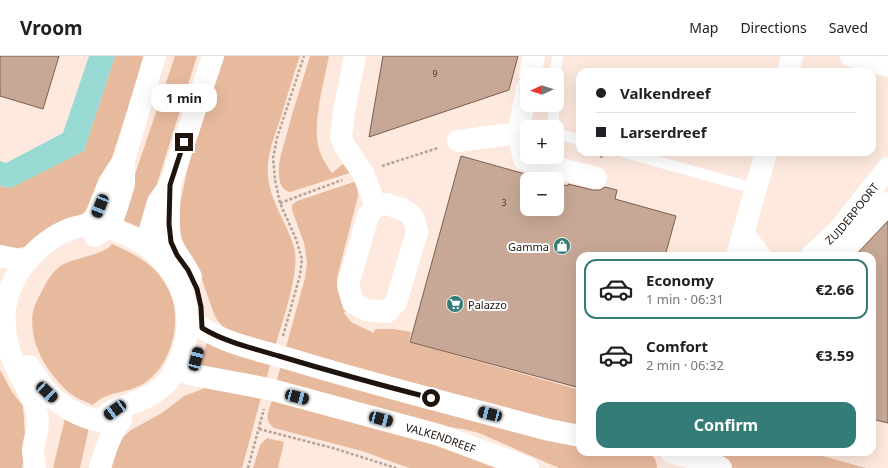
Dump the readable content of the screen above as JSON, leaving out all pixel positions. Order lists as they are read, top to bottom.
{
  "streets": {
    "street": ["ZUIDERPOORT", "VALKENDREEF"]
  },
  "places": {
    "shop": ["Gamma"],
    "supermarket": ["Palazzo"]
  },
  "house_numbers": ["9", "3"],
  "north": "left",
  "page": {
    "header": "Vroom",
    "nav": ["Map", "Directions", "Saved"],
    "map_buttons": ["+", "−"],
    "banner": ["Valkendreef", "Larserdreef"],
    "bubble": "1 min",
    "list": [
      {
        "name": "Economy",
        "note": "1 min · 06:31",
        "value": "€2.66"
      },
      {
        "name": "Comfort",
        "note": "2 min · 06:32",
        "value": "€3.59"
      }
    ],
    "buttons": "Confirm"
  }
}
